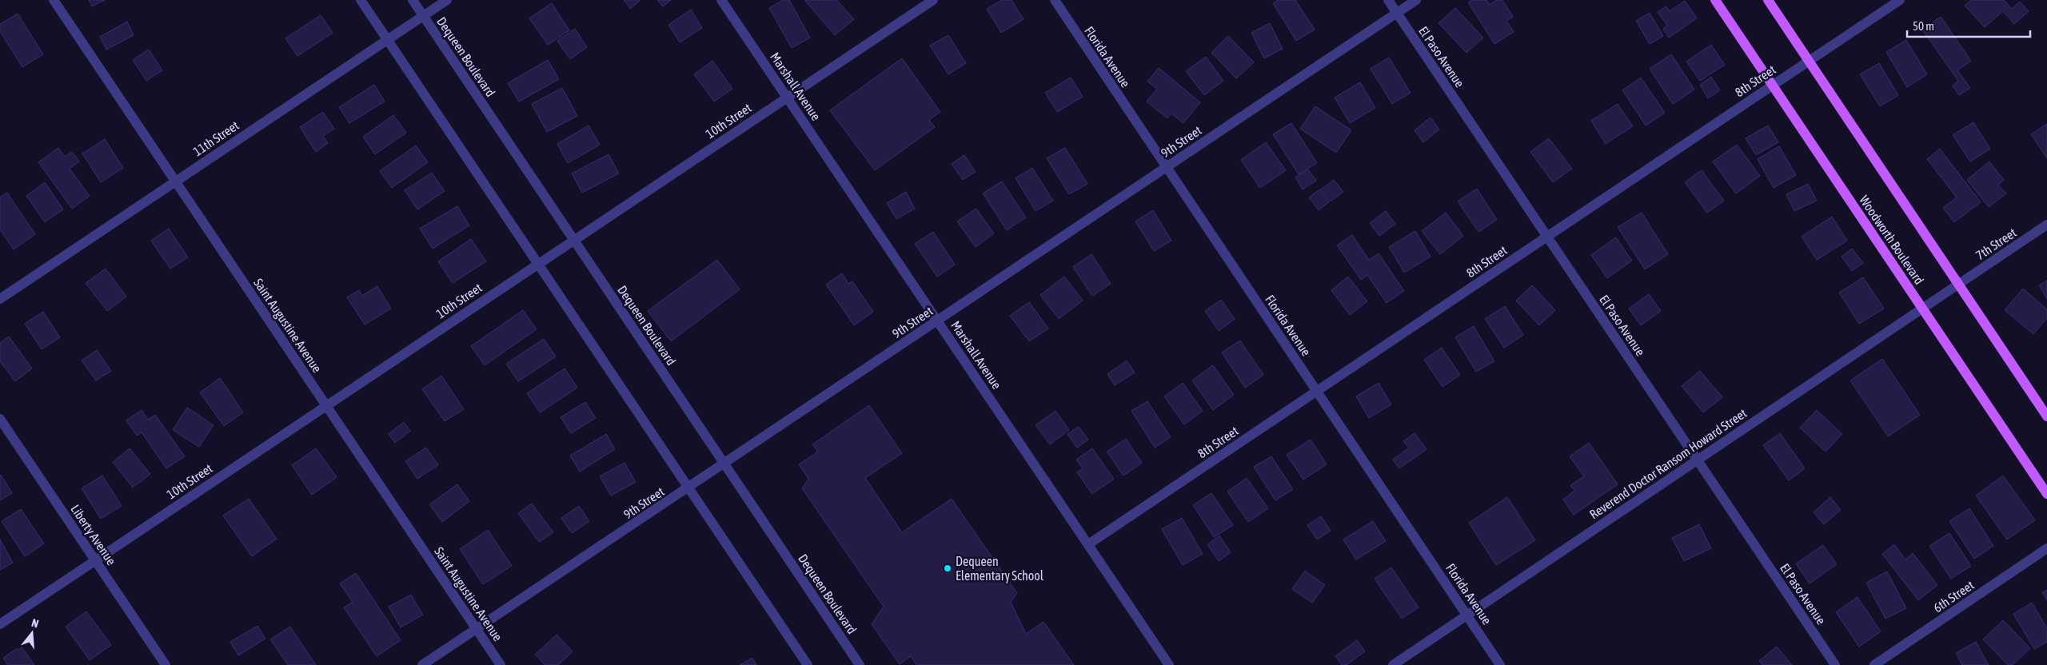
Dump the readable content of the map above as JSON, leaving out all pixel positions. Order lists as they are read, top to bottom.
{
  "streets": {
    "main road": ["Woodworth Boulevard"],
    "street": [
      "Dequeen Boulevard",
      "Florida Avenue",
      "El Paso Avenue",
      "8th Street",
      "Marshall Avenue",
      "10th Street",
      "11th Street",
      "9th Street",
      "7th Street",
      "Saint Augustine Avenue",
      "Reverend Doctor Ransom Howard Street",
      "Liberty Avenue",
      "6th Street"
    ]
  },
  "crossings": [
    ["Dequeen Boulevard", "10th Street"],
    ["Dequeen Boulevard", "11th Street"],
    ["Dequeen Boulevard", "9th Street"],
    ["Florida Avenue", "8th Street"],
    ["Florida Avenue", "9th Street"],
    ["Florida Avenue", "Reverend Doctor Ransom Howard Street"],
    ["El Paso Avenue", "8th Street"],
    ["El Paso Avenue", "9th Street"],
    ["El Paso Avenue", "Reverend Doctor Ransom Howard Street"],
    ["8th Street", "Marshall Avenue"],
    ["8th Street", "Woodworth Boulevard"],
    ["Marshall Avenue", "10th Street"],
    ["Marshall Avenue", "9th Street"],
    ["10th Street", "Saint Augustine Avenue"],
    ["10th Street", "Liberty Avenue"],
    ["11th Street", "Saint Augustine Avenue"],
    ["9th Street", "Saint Augustine Avenue"],
    ["Woodworth Boulevard", "Reverend Doctor Ransom Howard Street"],
    ["7th Street", "Reverend Doctor Ransom Howard Street"]
  ],
  "places": ["Dequeen Elementary School"],
  "scale_bar": "50 m",
  "north": "top"
}
